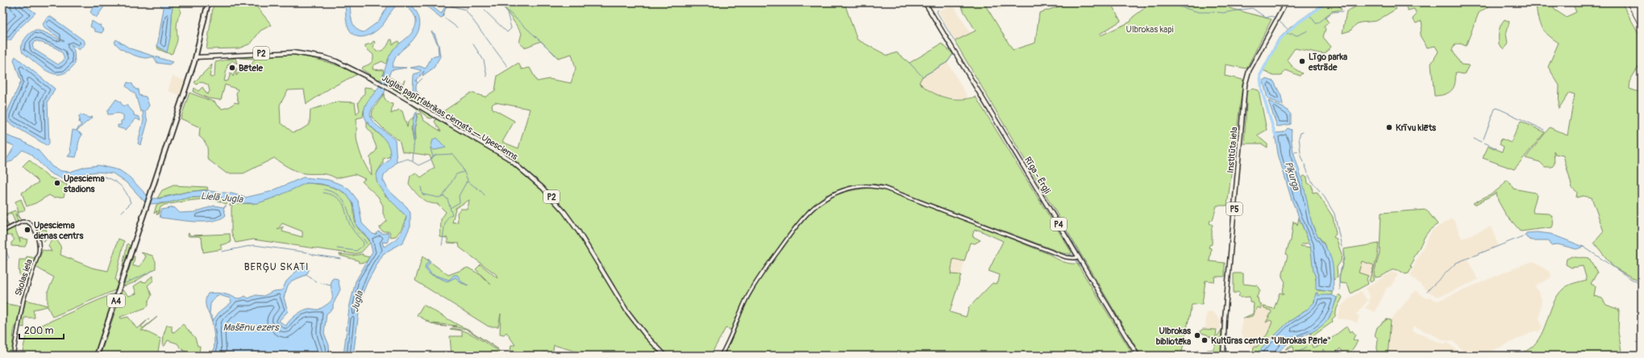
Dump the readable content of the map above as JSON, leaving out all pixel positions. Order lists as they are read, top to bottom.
{
  "streets": {
    "highway": ["A4"],
    "main road": [
      "P2",
      "Juglas papīrfabrikas ciemats — Upesciems",
      "Institūta iela",
      "Rīga - Ērgļi",
      "P5",
      "P4",
      "Skolas iela"
    ]
  },
  "crossings": [
    ["Juglas papīrfabrikas ciemats — Upesciems", "A4"]
  ],
  "districts": ["BERĢU SKATI"],
  "water": [
    "Piķurga",
    "Lielā Jugla",
    "Jugla",
    "Mašēnu ezers"
  ],
  "parks": ["Ulbrokas kapi"],
  "places": [
    "Līgo parka estrāde",
    "Bētele",
    "Krīvu klēts",
    "Upesciema stadions",
    "Upesciema dienas centrs",
    "Ulbrokas bibliotēka",
    "Kultūras centrs \"Ulbrokas Pērle\""
  ],
  "scale_bar": "200 m"
}
